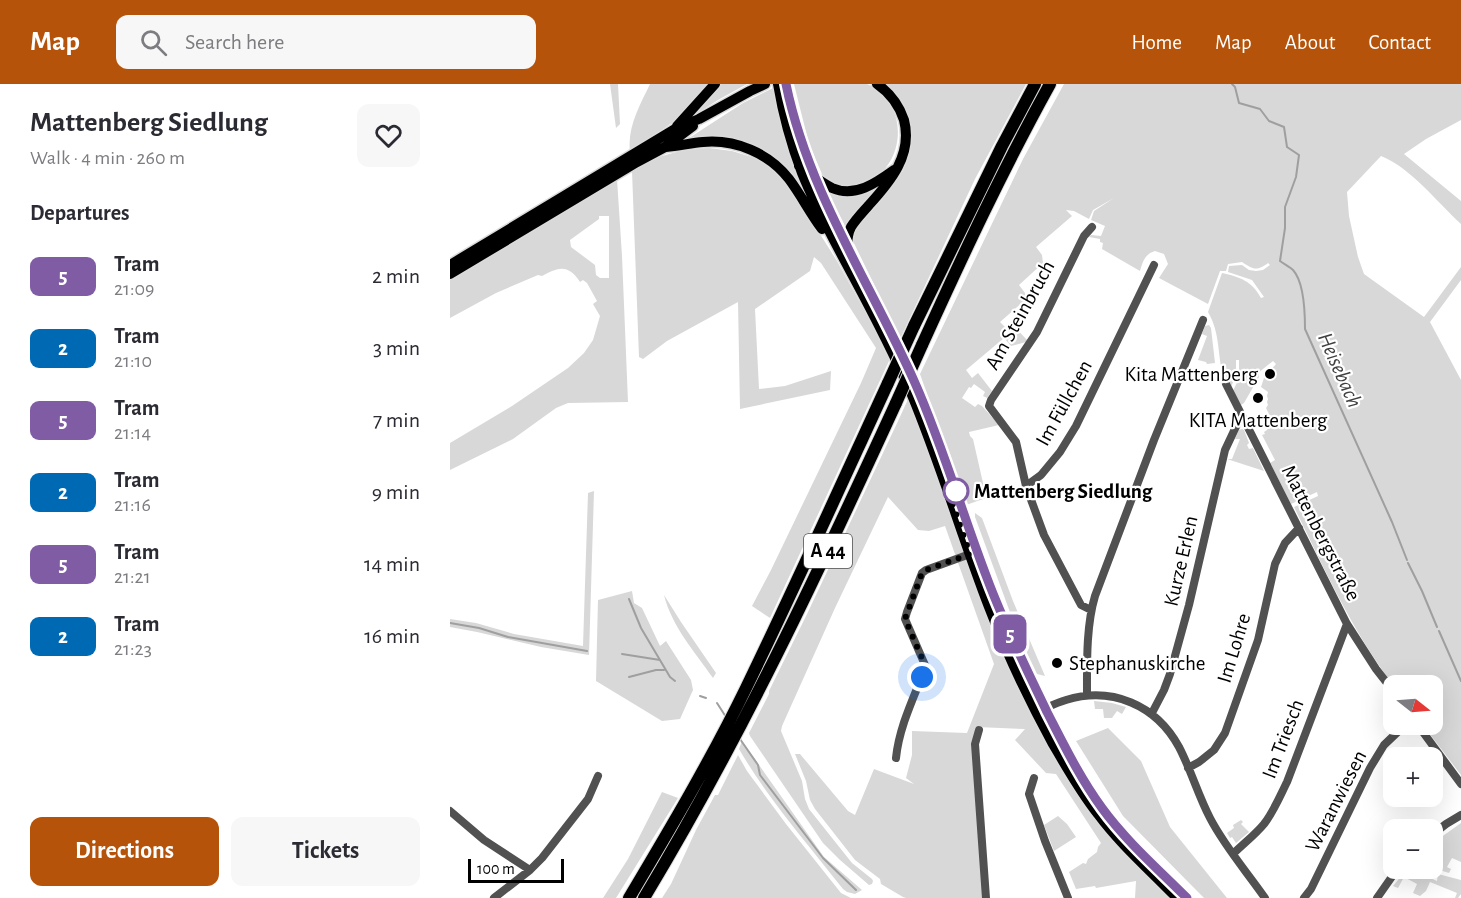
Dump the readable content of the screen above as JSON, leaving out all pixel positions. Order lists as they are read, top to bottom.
{
  "streets": {
    "highway": ["A 44"],
    "street": [
      "Am Steinbruch",
      "Im Füllchen",
      "Mattenbergstraße",
      "Kurze Erlen",
      "Im Lohre",
      "Im Triesch",
      "Waranwiesen"
    ]
  },
  "crossings": [
    ["Am Steinbruch", "Im Füllchen"],
    ["Mattenbergstraße", "Kurze Erlen"],
    ["Mattenbergstraße", "Im Lohre"],
    ["Mattenbergstraße", "Im Triesch"]
  ],
  "water": ["Heisebach"],
  "places": [
    "Kita Mattenberg",
    "KITA Mattenberg",
    "Mattenberg Siedlung",
    "Stephanuskirche"
  ],
  "lines": ["tram line 5"],
  "scale_bar": "100 m",
  "north": "right",
  "page": {
    "header": "Map",
    "search": "Search here",
    "nav": [
      "Home",
      "Map",
      "About",
      "Contact"
    ],
    "heading": [
      ["Mattenberg Siedlung", "Walk · 4 min · 260 m"],
      "Departures"
    ],
    "on_map": "5",
    "list": [
      {
        "mark": "5",
        "name": "Tram",
        "note": "21:09",
        "value": "2 min"
      },
      {
        "mark": "2",
        "name": "Tram",
        "note": "21:10",
        "value": "3 min"
      },
      {
        "mark": "5",
        "name": "Tram",
        "note": "21:14",
        "value": "7 min"
      },
      {
        "mark": "2",
        "name": "Tram",
        "note": "21:16",
        "value": "9 min"
      },
      {
        "mark": "5",
        "name": "Tram",
        "note": "21:21",
        "value": "14 min"
      },
      {
        "mark": "2",
        "name": "Tram",
        "note": "21:23",
        "value": "16 min"
      }
    ],
    "map_buttons": ["+", "−"],
    "buttons": ["Directions", "Tickets"],
    "scale": "100 m"
  }
}
